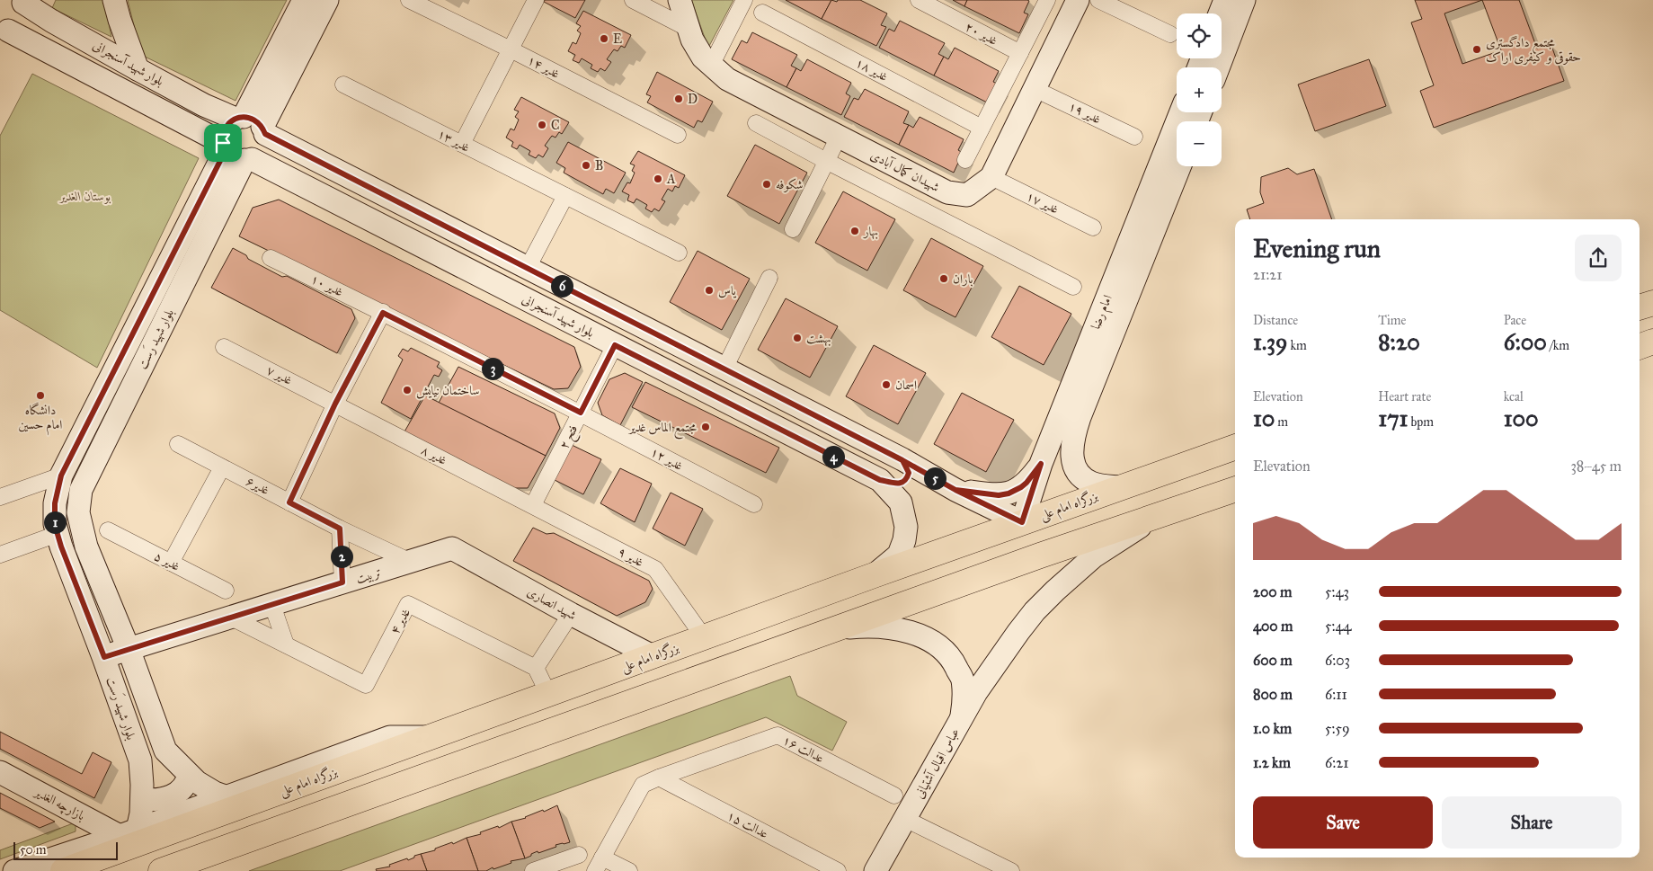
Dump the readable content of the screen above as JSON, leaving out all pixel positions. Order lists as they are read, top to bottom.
{
  "streets": {
    "highway": ["بزرگراه امام علی"],
    "main road": [
      "بلوار شهید آسنجرانی",
      "شهیدان کمال آبادی",
      "امام رضا",
      "بلوار شهید رَست",
      "تربیت",
      "شهید انصاری",
      "عباس اقبال آشتیانی",
      "بازارچه الغدیر"
    ],
    "street": [
      "غدیر ۲۰",
      "غدیر ۱۴",
      "غدیر ۱۸",
      "غدیر ۱۹",
      "غدیر ۱۳",
      "غدیر ۱۷",
      "غدیر ۱۰",
      "غدیر ۷",
      "فتح ۲",
      "غدیر ۸",
      "غدیر ۱۲",
      "غدیر۶",
      "غدیر ۹",
      "غدیر ۵",
      "غدیر ۴",
      "عدالت ۱۶",
      "عدالت ۱۵"
    ]
  },
  "crossings": [
    ["بلوار شهید آسنجرانی", "امام رضا"],
    ["بلوار شهید آسنجرانی", "بلوار شهید رَست"],
    ["بلوار شهید آسنجرانی", "فتح ۲"],
    ["بلوار شهید آسنجرانی", "بزرگراه امام علی"],
    ["غدیر ۱۹", "شهیدان کمال آبادی"],
    ["شهیدان کمال آبادی", "غدیر ۱۷"],
    ["غدیر ۱۰", "فتح ۲"],
    ["غدیر ۱۰", "غدیر ۱۲"],
    ["امام رضا", "بزرگراه امام علی"],
    ["بلوار شهید رَست", "تربیت"],
    ["بلوار شهید رَست", "بازارچه الغدیر"],
    ["غدیر ۷", "غدیر ۸"],
    ["فتح ۲", "غدیر ۸"],
    ["فتح ۲", "غدیر ۱۲"],
    ["فتح ۲", "غدیر ۹"],
    ["غدیر ۸", "غدیر ۹"],
    ["غدیر۶", "تربیت"],
    ["بزرگراه امام علی", "غدیر ۹"],
    ["بزرگراه امام علی", "شهید انصاری"],
    ["تربیت", "شهید انصاری"],
    ["تربیت", "غدیر ۴"],
    ["عدالت ۱۶", "عدالت ۱۵"]
  ],
  "parks": ["بوستان الغدیر"],
  "places": [
    "E",
    "مجتمع دادگستری حقوقی و کیفری اراک",
    "D",
    "C",
    "B",
    "A",
    "شکوفه",
    "بهار",
    "باران",
    "یاس",
    "بهشت",
    "اسمان",
    "ساختمان نیایش",
    "دانشگاه امام حسین",
    "مجتمع الماس غدیر"
  ],
  "scale_bar": "50 m",
  "page": {
    "map_buttons": ["+", "−"],
    "heading": ["Evening run", "21:21"],
    "pins": [
      "6",
      "3",
      "4",
      "5",
      "1",
      "2"
    ],
    "stats": [
      ["Distance", "1.39 km"],
      ["Time", "8:20"],
      ["Pace", "6:00 /km"],
      ["Elevation", "10 m"],
      ["Heart rate", "171 bpm"],
      ["kcal", "100"]
    ],
    "chart": ["Elevation", "38–45 m"],
    "list": [
      {
        "name": "200 m",
        "note": "5:43"
      },
      {
        "name": "400 m",
        "note": "5:44"
      },
      {
        "name": "600 m",
        "note": "6:03"
      },
      {
        "name": "800 m",
        "note": "6:11"
      },
      {
        "name": "1.0 km",
        "note": "5:59"
      },
      {
        "name": "1.2 km",
        "note": "6:21"
      }
    ],
    "buttons": ["Save", "Share"],
    "scale": "50 m"
  }
}
